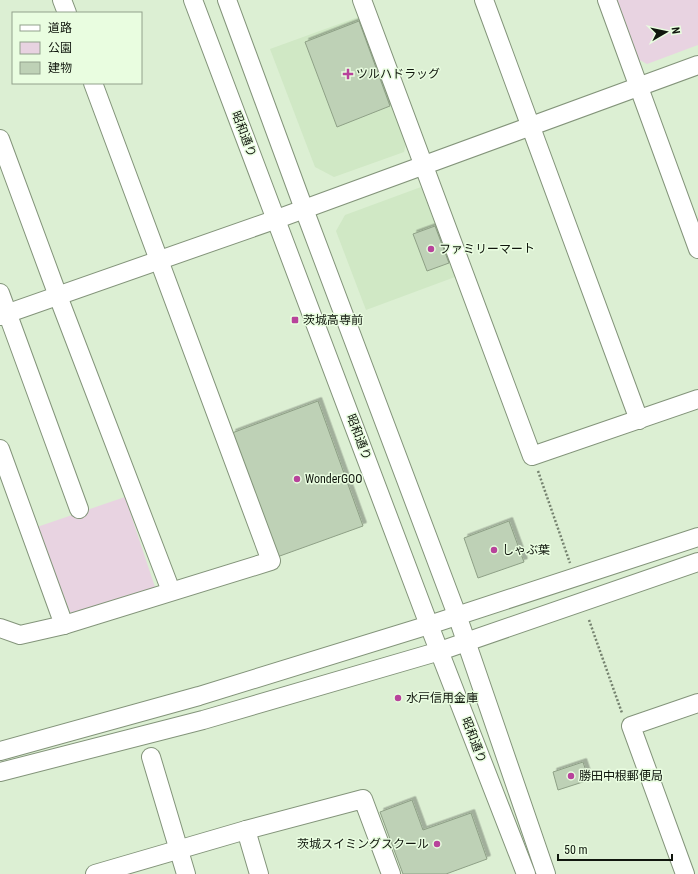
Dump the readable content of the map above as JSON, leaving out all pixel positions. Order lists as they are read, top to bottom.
{
  "streets": {
    "street": ["昭和通り"]
  },
  "places": {
    "health": ["ツルハドラッグ"],
    "other": [
      "ファミリーマート",
      "WonderGOO",
      "しゃぶ葉",
      "水戸信用金庫",
      "勝田中根郵便局",
      "茨城スイミングスクール"
    ],
    "transit": ["茨城高専前"]
  },
  "legend": ["道路", "公園", "建物"],
  "scale_bar": "50 m",
  "north": "right"
}
